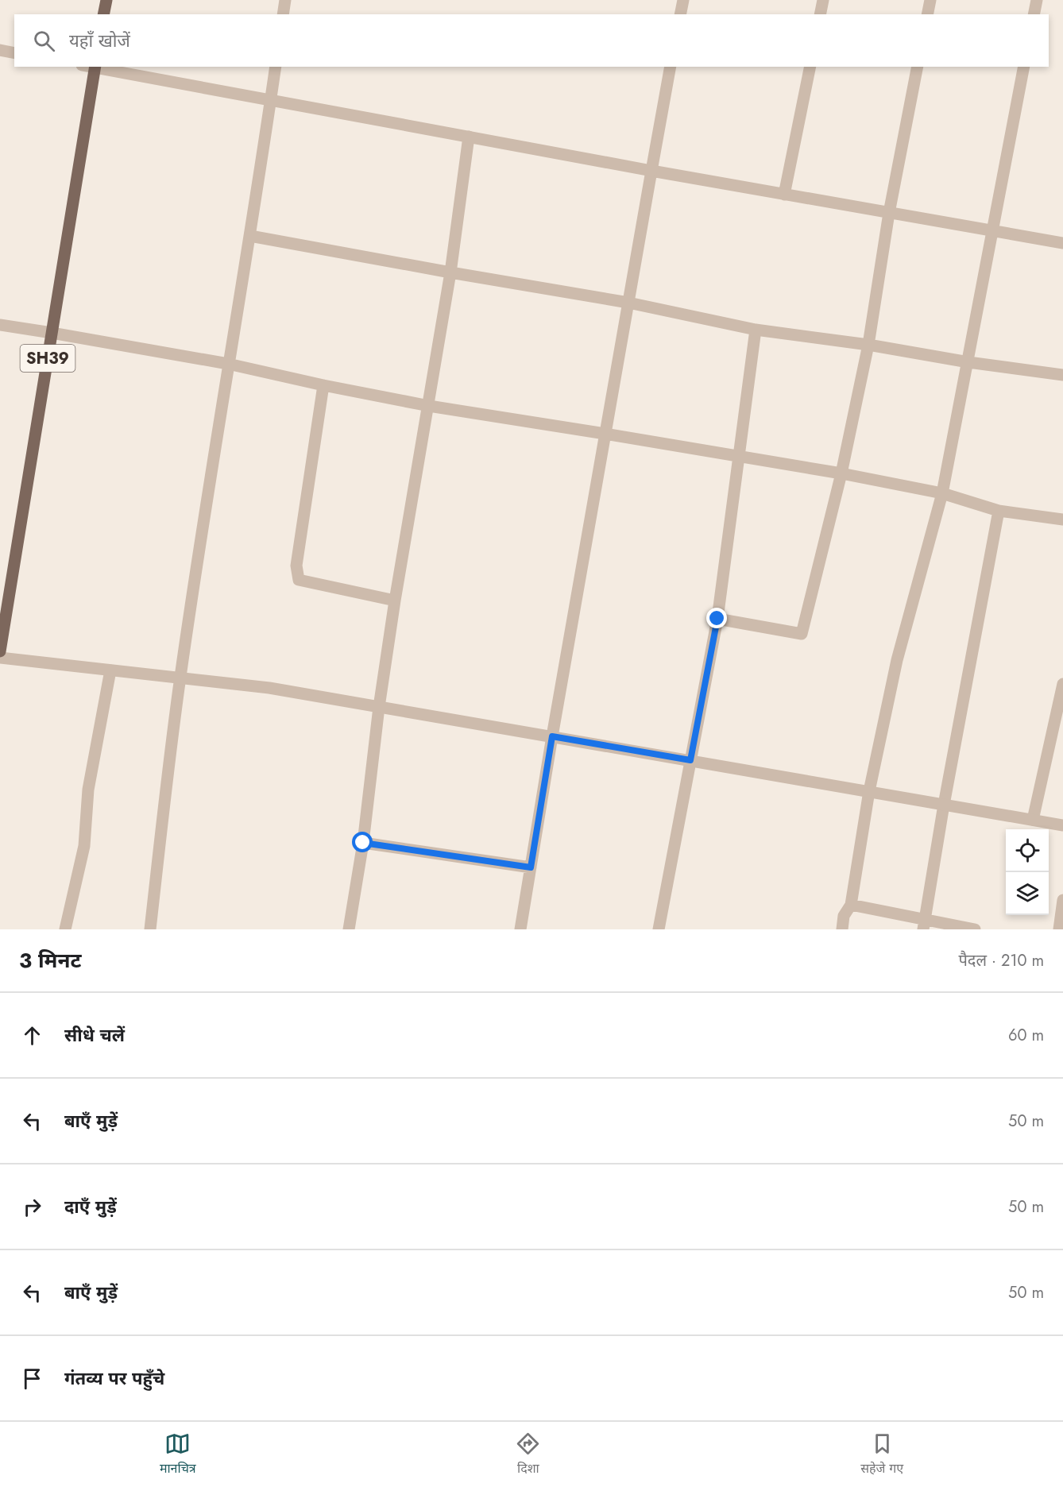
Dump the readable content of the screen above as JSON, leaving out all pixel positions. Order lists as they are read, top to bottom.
{
  "streets": {
    "main road": ["SH39"]
  },
  "page": {
    "search": "यहाँ खोजें",
    "heading": ["3 मिनट", "पैदल · 210 m"],
    "list": [
      ["सीधे चलें", "60 m"],
      ["बाएँ मुड़ें", "50 m"],
      ["दाएँ मुड़ें", "50 m"],
      ["बाएँ मुड़ें", "50 m"],
      "गंतव्य पर पहुँचे"
    ],
    "nav": ["मानचित्र", "दिशा", "सहेजे गए"]
  }
}
